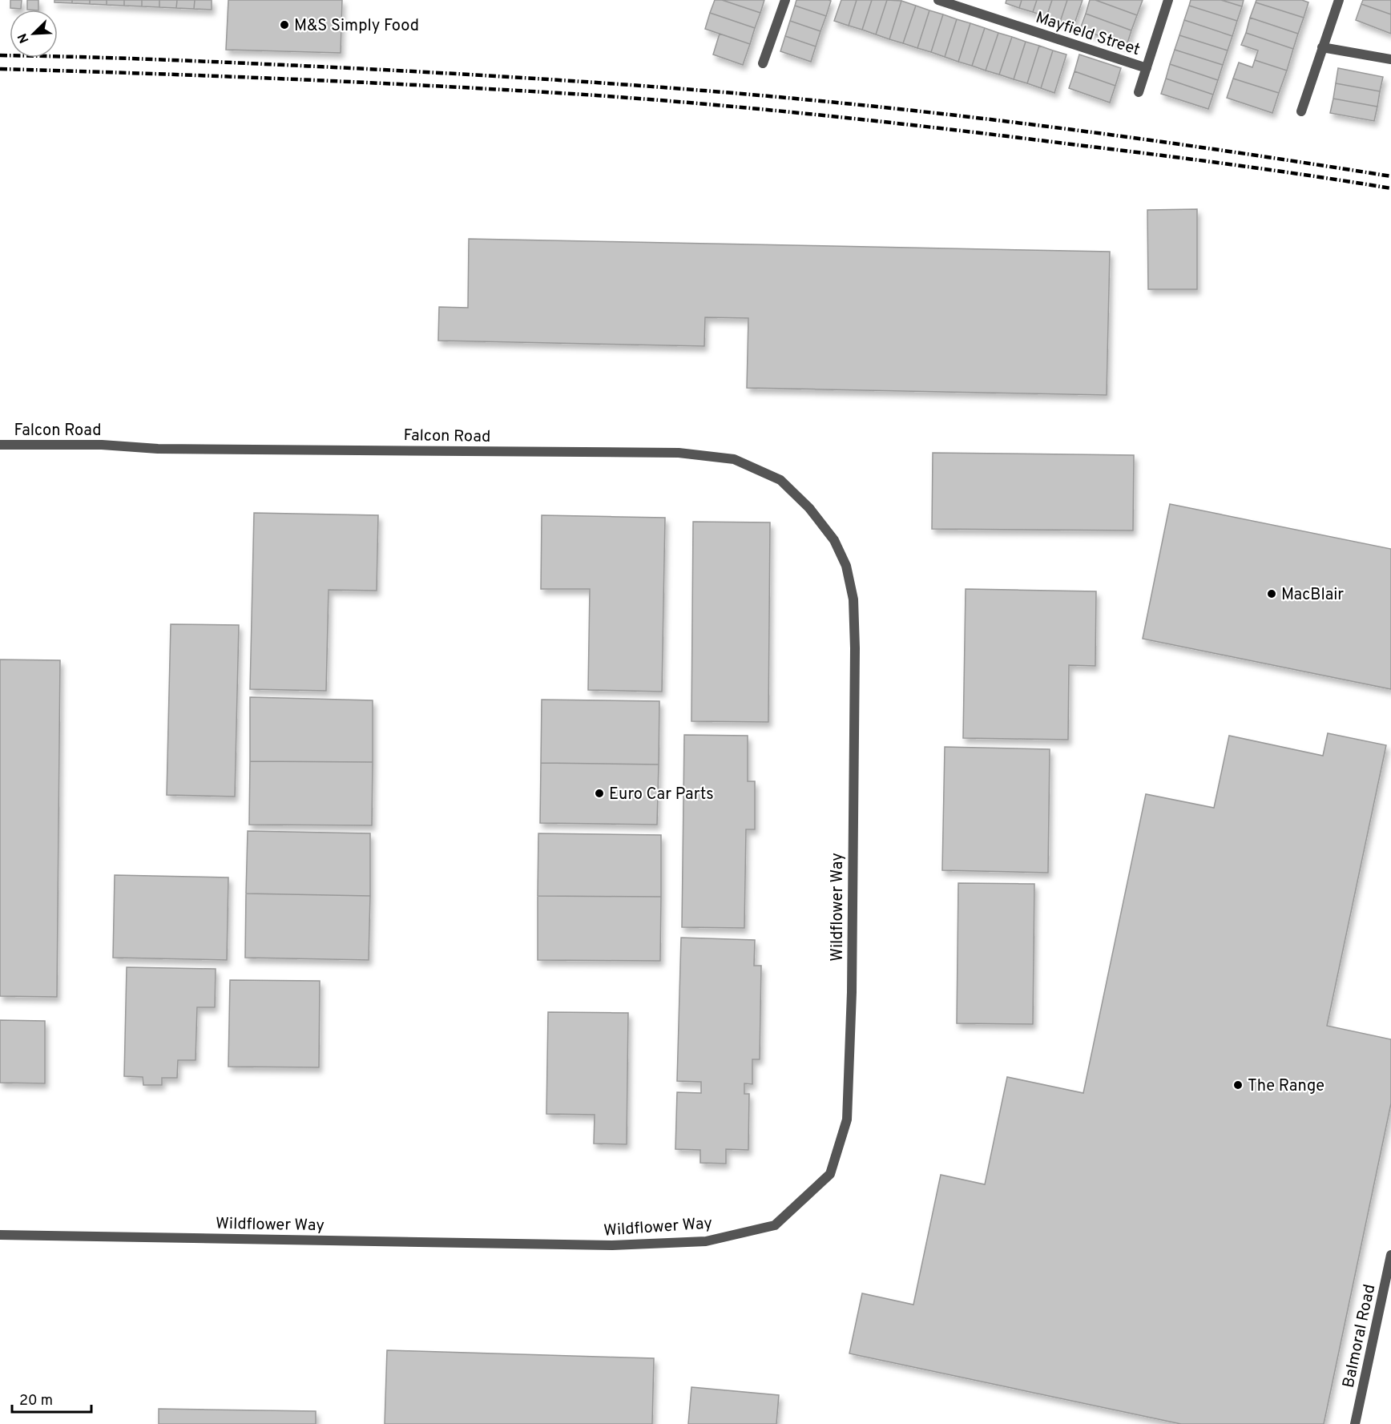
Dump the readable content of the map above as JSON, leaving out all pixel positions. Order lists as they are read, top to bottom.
{
  "streets": {
    "street": [
      "Mayfield Street",
      "Falcon Road",
      "Wildflower Way",
      "Balmoral Road"
    ]
  },
  "crossings": [
    ["Falcon Road", "Wildflower Way"]
  ],
  "places": [
    "M&S Simply Food",
    "MacBlair",
    "Euro Car Parts",
    "The Range"
  ],
  "scale_bar": "20 m",
  "north": "bottom left"
}
